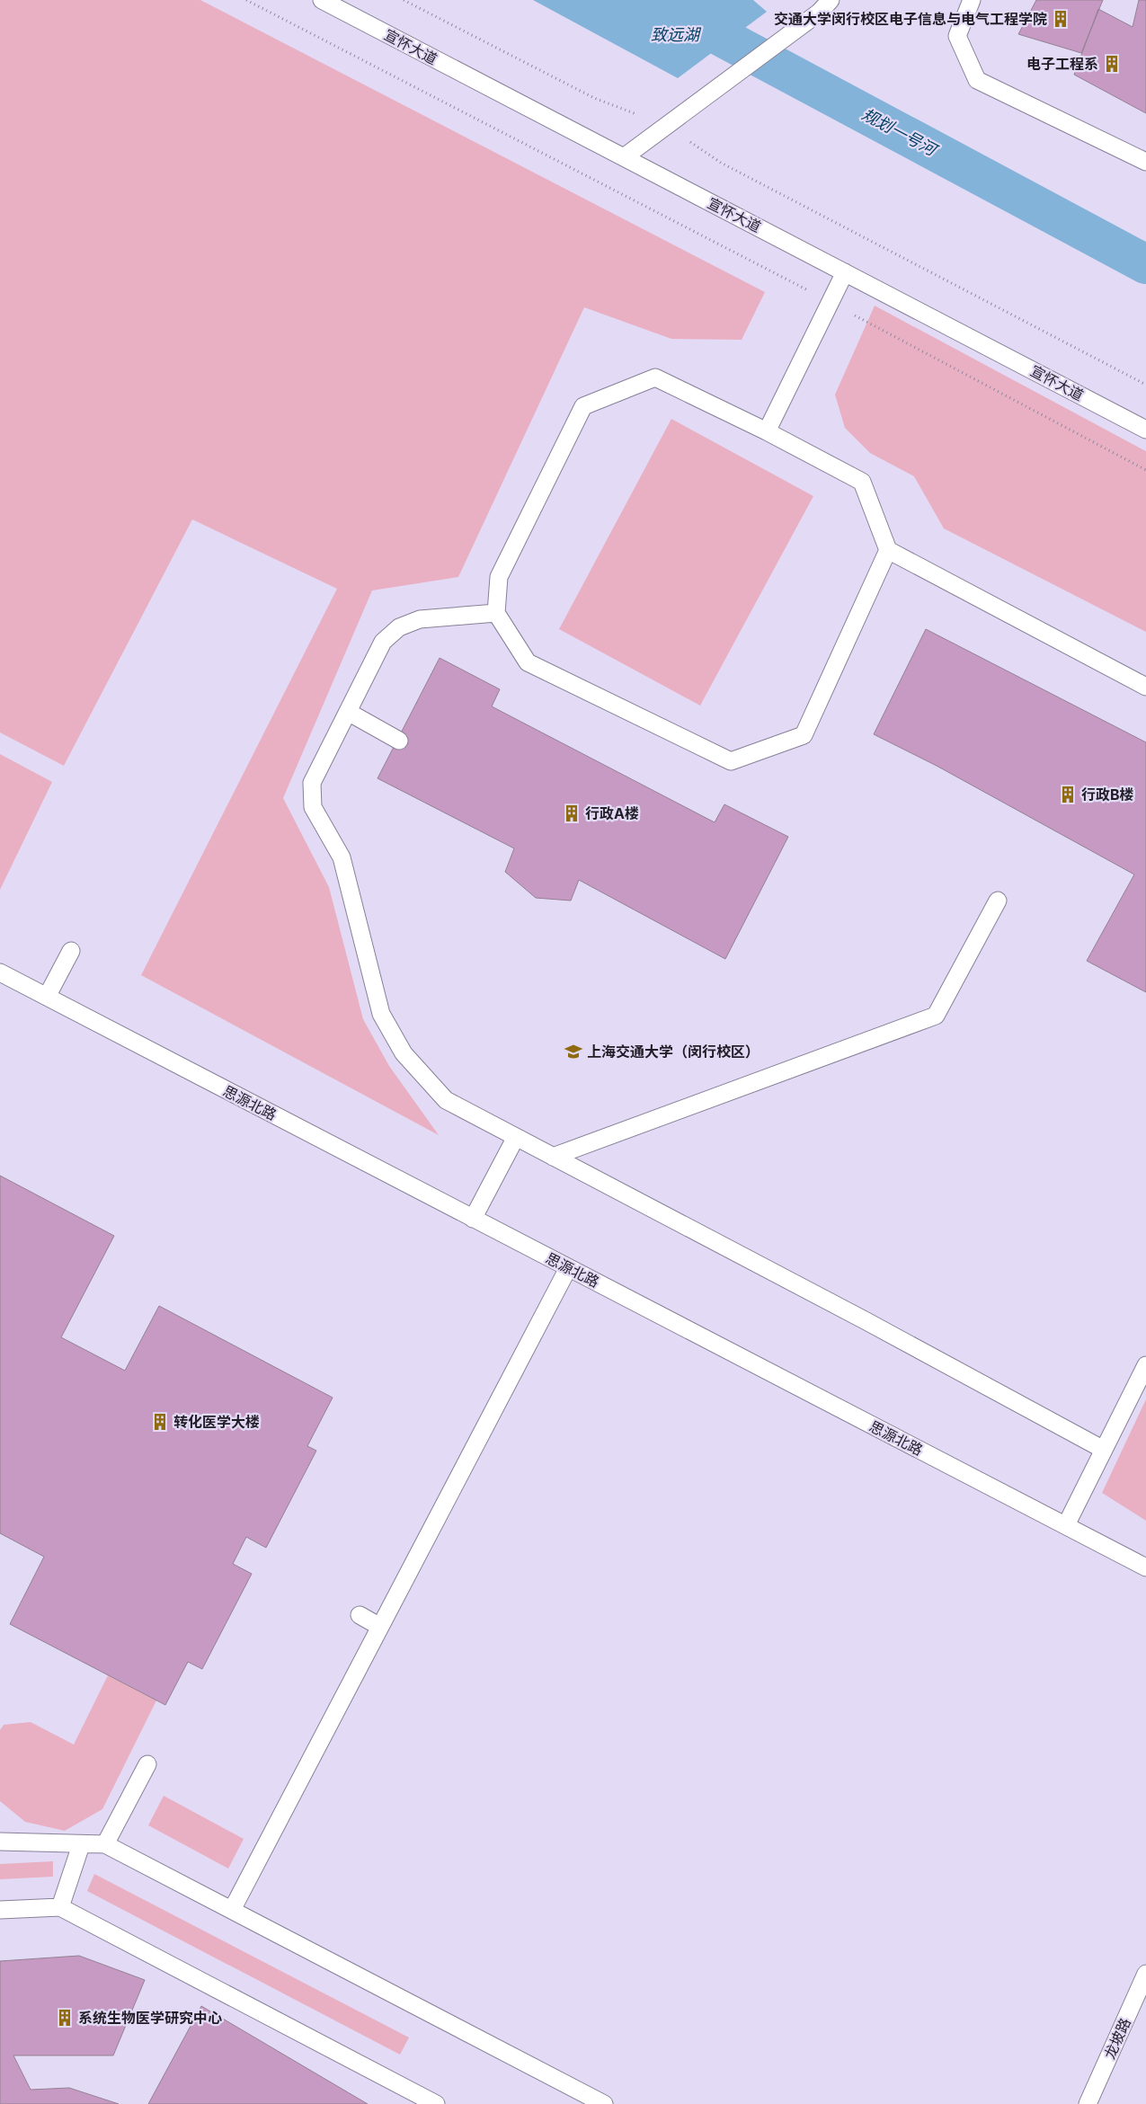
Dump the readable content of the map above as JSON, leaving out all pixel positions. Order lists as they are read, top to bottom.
{
  "streets": {
    "lane": ["宣怀大道", "思源北路", "龙坡路"]
  },
  "water": ["致远湖", "规划一号河"],
  "places": {
    "building": [
      "交通大学闵行校区电子信息与电气工程学院",
      "电子工程系",
      "行政B楼",
      "行政A楼",
      "转化医学大楼",
      "系统生物医学研究中心"
    ],
    "school or university": ["上海交通大学（闵行校区）"]
  }
}
